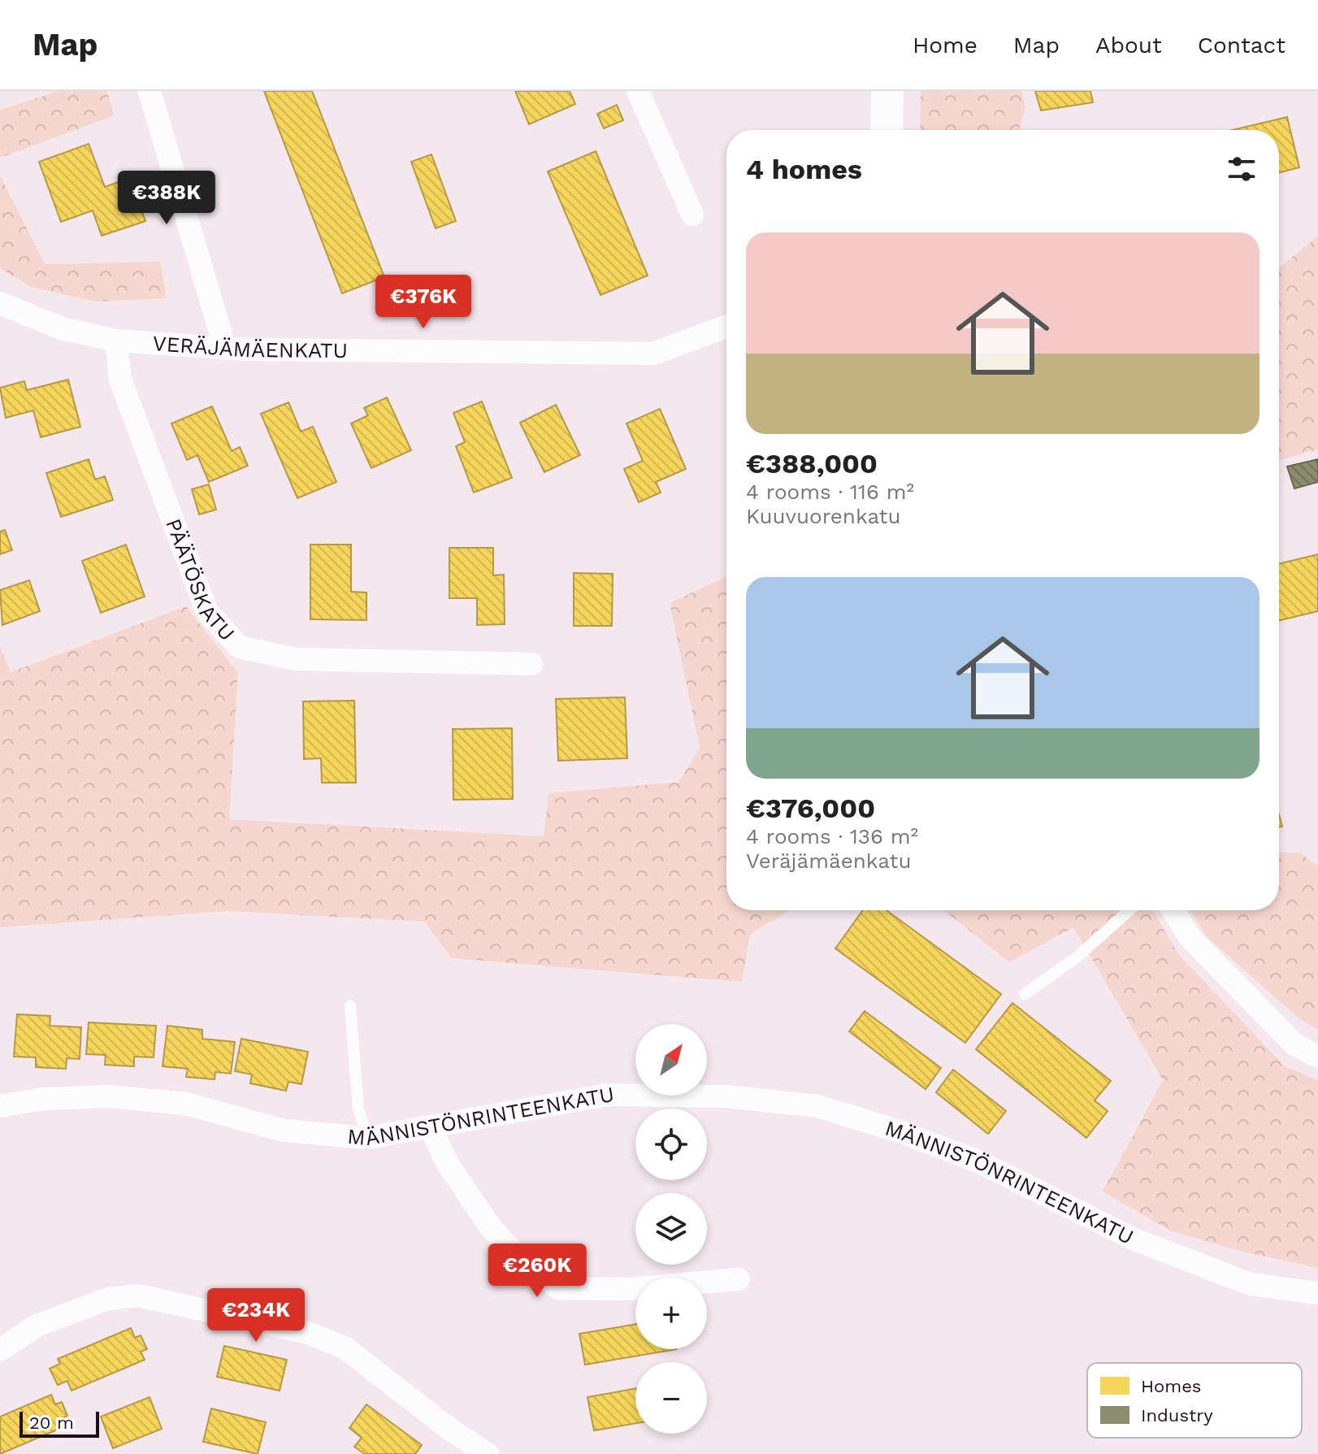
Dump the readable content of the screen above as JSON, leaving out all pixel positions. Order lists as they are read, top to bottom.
{
  "streets": {
    "street": ["VERÄJÄMÄENKATU", "PÄÄTÖSKATU", "MÄNNISTÖNRINTEENKATU"]
  },
  "crossings": [
    ["VERÄJÄMÄENKATU", "PÄÄTÖSKATU"]
  ],
  "legend": ["Homes", "Industry"],
  "scale_bar": "20 m",
  "north": "top right",
  "page": {
    "header": "Map",
    "nav": [
      "Home",
      "Map",
      "About",
      "Contact"
    ],
    "heading": "4 homes",
    "price": [
      "€388K",
      "€376K",
      "€260K",
      "€234K"
    ],
    "list": [
      {
        "name": "€388,000",
        "note": "4 rooms · 116 m² · Kuuvuorenkatu"
      },
      {
        "name": "€376,000",
        "note": "4 rooms · 136 m² · Veräjämäenkatu"
      }
    ],
    "map_buttons": ["+", "−"],
    "scale": "20 m"
  }
}
